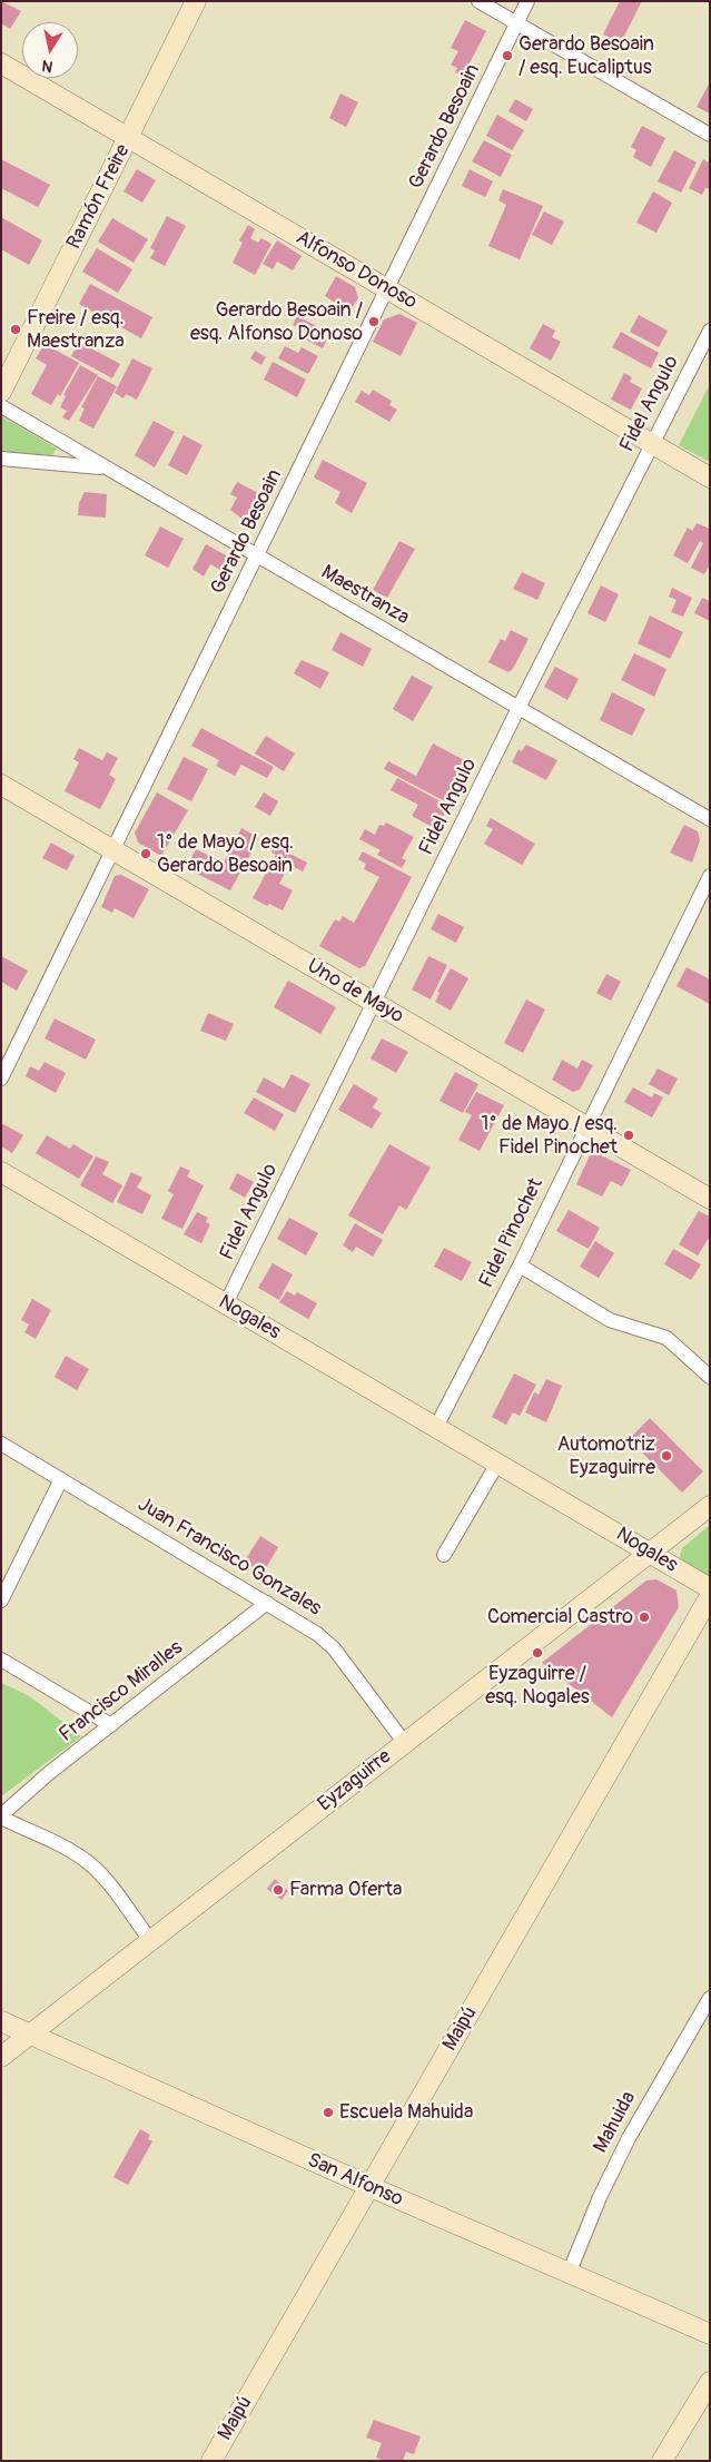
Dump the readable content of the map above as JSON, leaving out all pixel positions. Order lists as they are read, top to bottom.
{
  "streets": {
    "street": [
      "Gerardo Besoain",
      "Ramón Freire",
      "Alfonso Donoso",
      "Fidel Angulo",
      "Maestranza",
      "Uno de Mayo",
      "Fidel Pinochet",
      "Nogales",
      "Juan Francisco Gonzales",
      "Francisco Miralles",
      "Eyzaguirre",
      "Maipú",
      "Mahuida",
      "San Alfonso"
    ]
  },
  "crossings": [
    ["Gerardo Besoain", "Alfonso Donoso"],
    ["Gerardo Besoain", "Maestranza"],
    ["Gerardo Besoain", "Uno de Mayo"],
    ["Ramón Freire", "Alfonso Donoso"],
    ["Alfonso Donoso", "Fidel Angulo"],
    ["Fidel Angulo", "Maestranza"],
    ["Fidel Angulo", "Uno de Mayo"],
    ["Fidel Angulo", "Nogales"],
    ["Uno de Mayo", "Fidel Pinochet"],
    ["Fidel Pinochet", "Nogales"],
    ["Nogales", "Eyzaguirre"],
    ["Juan Francisco Gonzales", "Francisco Miralles"],
    ["Juan Francisco Gonzales", "Eyzaguirre"],
    ["Eyzaguirre", "San Alfonso"],
    ["Maipú", "San Alfonso"],
    ["Mahuida", "San Alfonso"]
  ],
  "places": [
    "Gerardo Besoain / esq. Eucaliptus",
    "Gerardo Besoain / esq. Alfonso Donoso",
    "Freire / esq. Maestranza",
    "1° de Mayo / esq. Gerardo Besoain",
    "1° de Mayo / esq. Fidel Pinochet",
    "Automotriz Eyzaguirre",
    "Comercial Castro",
    "Eyzaguirre / esq. Nogales",
    "Farma Oferta",
    "Escuela Mahuida"
  ],
  "north": "bottom"
}
